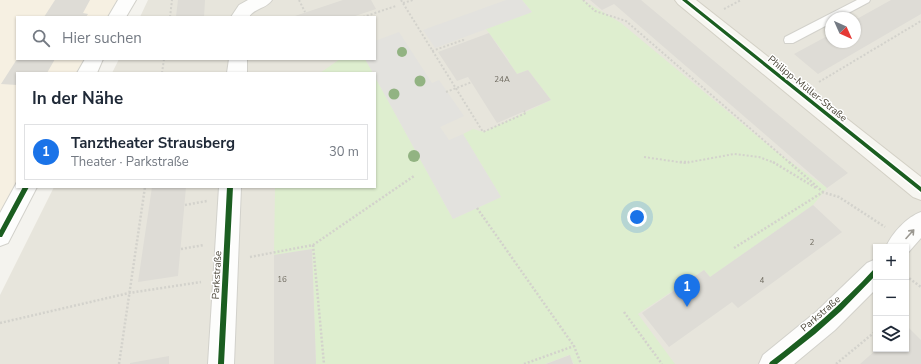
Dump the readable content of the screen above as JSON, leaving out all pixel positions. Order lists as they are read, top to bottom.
{
  "streets": {
    "main road": ["Philipp-Müller-Straße"],
    "street": ["Parkstraße"]
  },
  "house_numbers": [
    "24A",
    "2",
    "16",
    "4"
  ],
  "north": "bottom right",
  "page": {
    "search": "Hier suchen",
    "heading": "In der Nähe",
    "list": [
      {
        "mark": "1",
        "name": "Tanztheater Strausberg",
        "note": "Theater · Parkstraße",
        "value": "30 m"
      }
    ],
    "map_buttons": ["+", "−"],
    "pins": "1"
  }
}
